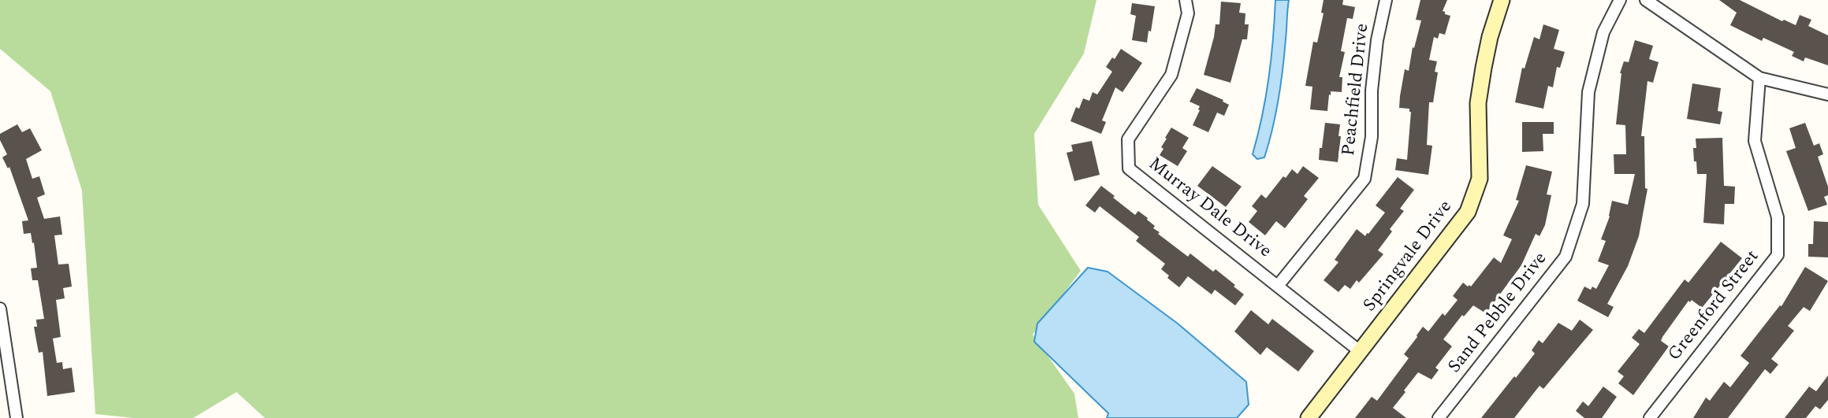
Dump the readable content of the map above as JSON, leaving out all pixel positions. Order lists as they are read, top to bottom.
{
  "streets": {
    "street": [
      "Peachfield Drive",
      "Murray Dale Drive",
      "Springvale Drive",
      "Greenford Street",
      "Sand Pebble Drive"
    ]
  },
  "crossings": [
    ["Peachfield Drive", "Murray Dale Drive"],
    ["Murray Dale Drive", "Springvale Drive"]
  ]
}
